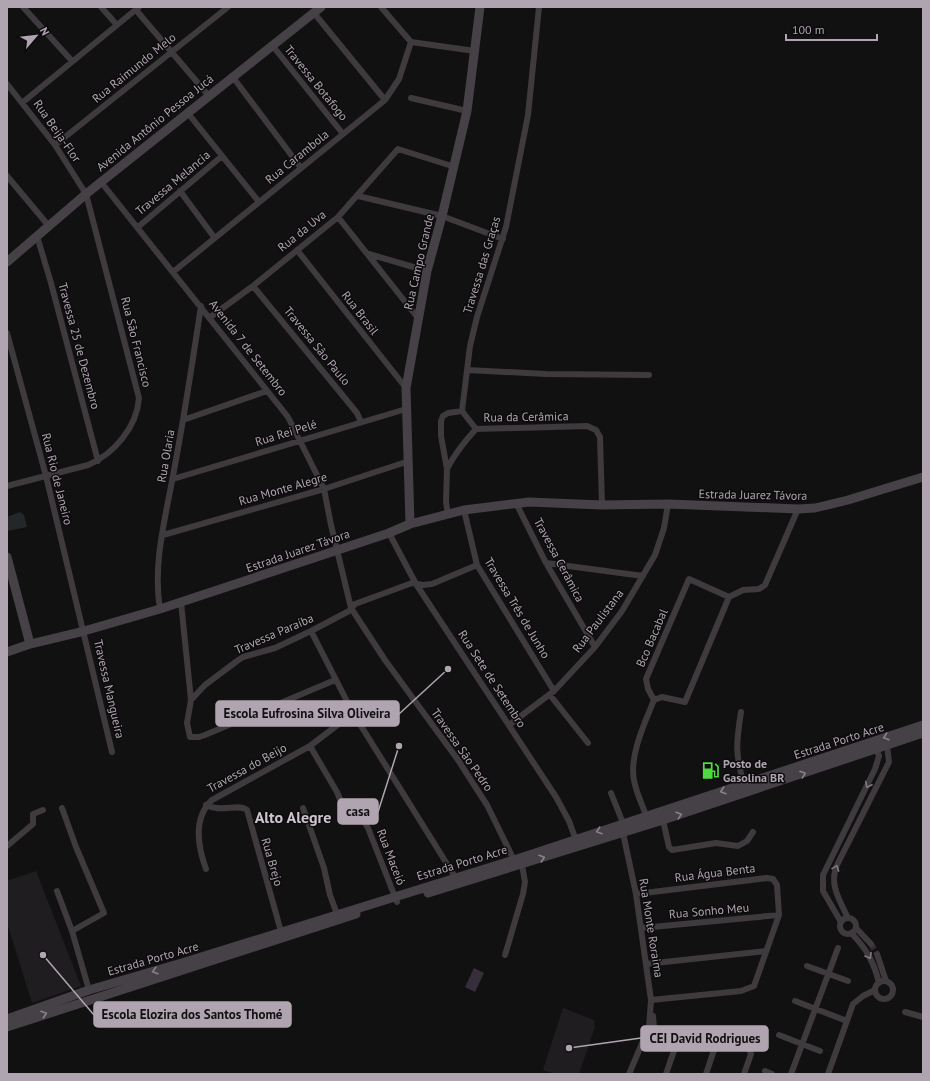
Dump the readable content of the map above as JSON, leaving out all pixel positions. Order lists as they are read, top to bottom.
{
  "streets": {
    "street": [
      "Rua Raimundo Melo",
      "Travessa Botafogo",
      "Avenida Antônio Pessoa Jucá",
      "Rua Beija-Flor",
      "Rua Carambola",
      "Travessa Melancia",
      "Rua da Uva",
      "Rua Campo Grande",
      "Travessa das Graças",
      "Rua Brasil",
      "Rua São Francisco",
      "Travessa 25 de Dezembro",
      "Travessa São Paulo",
      "Avenida 7 de Setembro",
      "Rua da Cerâmica",
      "Rua Rei Pelé",
      "Rua Olaria",
      "Rua Rio de Janeiro",
      "Rua Monte Alegre",
      "Estrada Juarez Távora",
      "Travessa Cerâmica",
      "Travessa Três de Junho",
      "Rua Paulistana",
      "Travessa Paraíba",
      "Bco Bacabal",
      "Rua Sete de Setembro",
      "Travessa Mangueira",
      "Estrada Porto Acre",
      "Travessa São Pedro",
      "Travessa do Beijo",
      "Rua Maceió",
      "Rua Brejo",
      "Rua Água Benta",
      "Rua Sonho Meu",
      "Rua Monte Roraima"
    ]
  },
  "crossings": [
    ["Rua Raimundo Melo", "Rua Beija-Flor"],
    ["Travessa Botafogo", "Avenida Antônio Pessoa Jucá"],
    ["Travessa Botafogo", "Rua Carambola"],
    ["Avenida Antônio Pessoa Jucá", "Rua Beija-Flor"],
    ["Avenida Antônio Pessoa Jucá", "Rua São Francisco"],
    ["Avenida Antônio Pessoa Jucá", "Travessa 25 de Dezembro"],
    ["Avenida Antônio Pessoa Jucá", "Avenida 7 de Setembro"],
    ["Rua Beija-Flor", "Rua São Francisco"],
    ["Rua Carambola", "Avenida 7 de Setembro"],
    ["Travessa Melancia", "Avenida 7 de Setembro"],
    ["Rua da Uva", "Rua Campo Grande"],
    ["Rua da Uva", "Rua Brasil"],
    ["Rua da Uva", "Travessa São Paulo"],
    ["Rua da Uva", "Avenida 7 de Setembro"],
    ["Rua Campo Grande", "Rua Brasil"],
    ["Rua Campo Grande", "Rua Rei Pelé"],
    ["Rua Campo Grande", "Rua Monte Alegre"],
    ["Rua Campo Grande", "Estrada Juarez Távora"],
    ["Travessa das Graças", "Rua da Cerâmica"],
    ["Rua São Francisco", "Travessa 25 de Dezembro"],
    ["Rua São Francisco", "Rua Rio de Janeiro"],
    ["Travessa São Paulo", "Rua Rei Pelé"],
    ["Avenida 7 de Setembro", "Rua Rei Pelé"],
    ["Avenida 7 de Setembro", "Rua Olaria"],
    ["Avenida 7 de Setembro", "Rua Monte Alegre"],
    ["Avenida 7 de Setembro", "Estrada Juarez Távora"],
    ["Avenida 7 de Setembro", "Travessa São Pedro"],
    ["Rua da Cerâmica", "Estrada Juarez Távora"],
    ["Rua Rei Pelé", "Rua Olaria"],
    ["Rua Olaria", "Rua Monte Alegre"],
    ["Rua Olaria", "Estrada Juarez Távora"],
    ["Rua Rio de Janeiro", "Estrada Juarez Távora"],
    ["Rua Rio de Janeiro", "Travessa Mangueira"],
    ["Estrada Juarez Távora", "Travessa Cerâmica"],
    ["Estrada Juarez Távora", "Travessa Três de Junho"],
    ["Estrada Juarez Távora", "Rua Paulistana"],
    ["Estrada Juarez Távora", "Rua Sete de Setembro"],
    ["Estrada Juarez Távora", "Travessa Mangueira"],
    ["Estrada Juarez Távora", "Travessa São Pedro"],
    ["Travessa Cerâmica", "Rua Paulistana"],
    ["Travessa Três de Junho", "Rua Paulistana"],
    ["Travessa Três de Junho", "Travessa Paraíba"],
    ["Rua Paulistana", "Rua Sete de Setembro"],
    ["Travessa Paraíba", "Rua Sete de Setembro"],
    ["Travessa Paraíba", "Travessa São Pedro"],
    ["Rua Sete de Setembro", "Estrada Porto Acre"],
    ["Estrada Porto Acre", "Travessa São Pedro"],
    ["Estrada Porto Acre", "Rua Maceió"],
    ["Estrada Porto Acre", "Rua Brejo"],
    ["Estrada Porto Acre", "Rua Monte Roraima"],
    ["Travessa do Beijo", "Rua Maceió"],
    ["Travessa do Beijo", "Rua Brejo"],
    ["Rua Água Benta", "Rua Sonho Meu"],
    ["Rua Água Benta", "Rua Monte Roraima"],
    ["Rua Sonho Meu", "Rua Monte Roraima"]
  ],
  "districts": ["Alto Alegre"],
  "places": {
    "other": [
      "Escola Eufrosina Silva Oliveira",
      "casa",
      "Escola Elozira dos Santos Thomé",
      "CEI David Rodrigues"
    ],
    "fuel station": ["Posto de Gasolina BR"]
  },
  "scale_bar": "100 m",
  "north": "top right"
}
